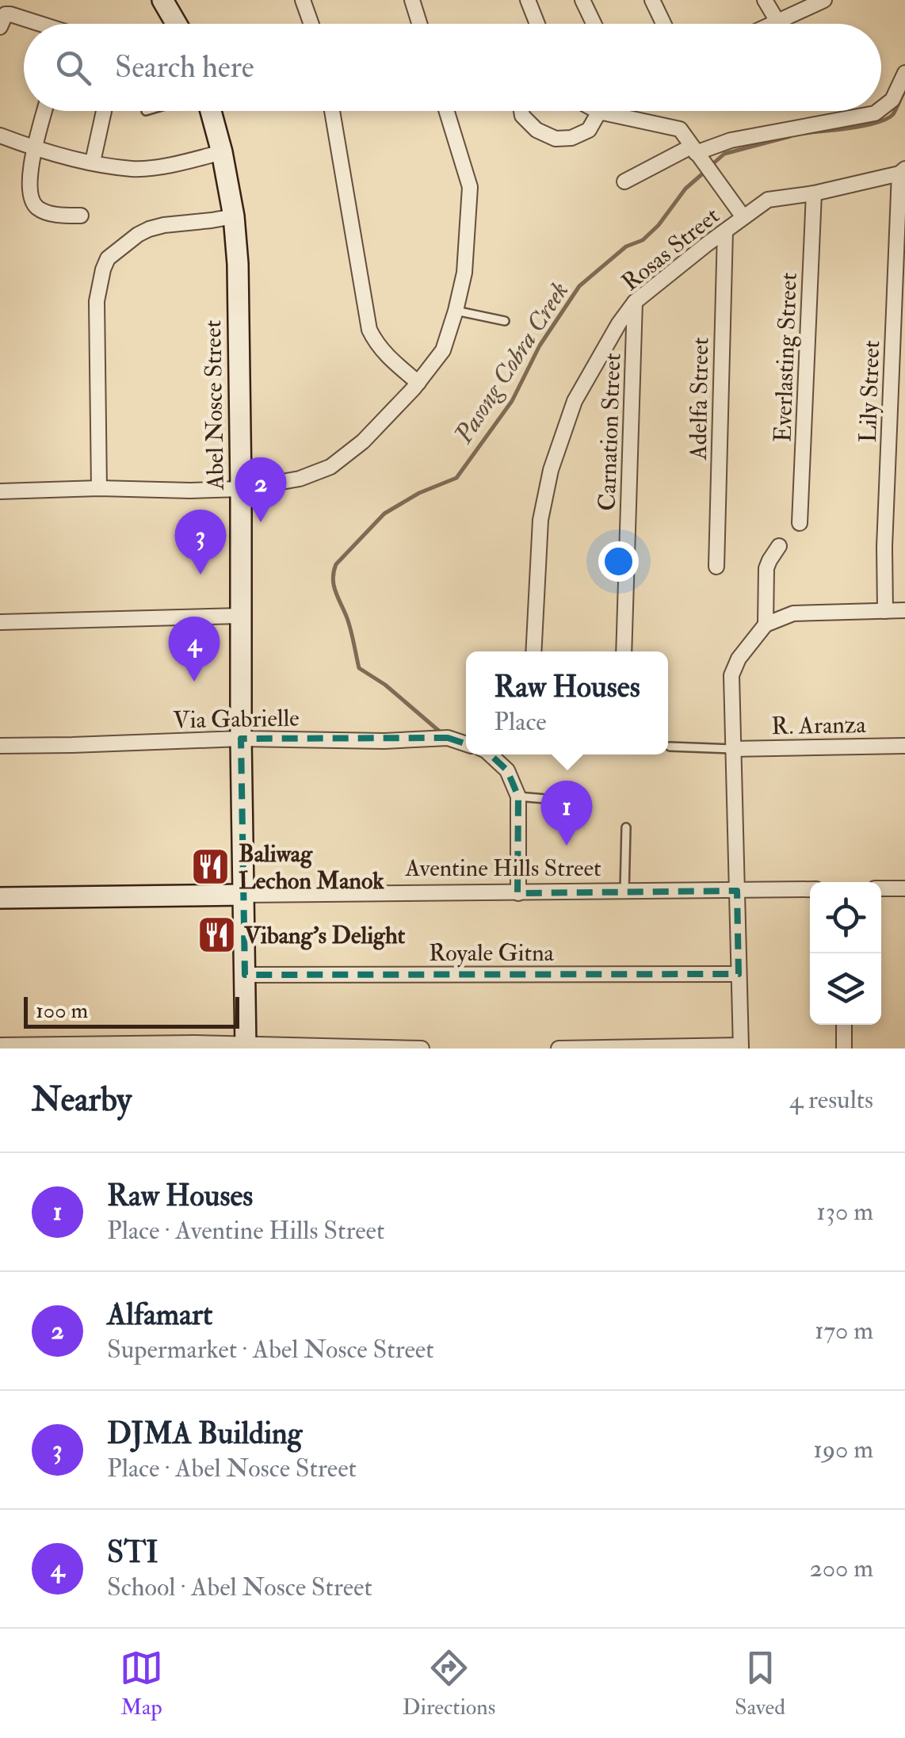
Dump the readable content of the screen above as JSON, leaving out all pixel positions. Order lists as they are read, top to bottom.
{
  "streets": {
    "street": [
      "Rosas Street",
      "Everlasting Street",
      "Lily Street",
      "Adelfa Street",
      "Abel Nosce Street",
      "Carnation Street",
      "Via Gabrielle",
      "R. Aranza",
      "Aventine Hills Street",
      "Royale Gitna"
    ]
  },
  "crossings": [
    ["Rosas Street", "Everlasting Street"],
    ["Rosas Street", "Lily Street"],
    ["Rosas Street", "Adelfa Street"],
    ["Rosas Street", "Carnation Street"],
    ["Abel Nosce Street", "Via Gabrielle"],
    ["Abel Nosce Street", "Aventine Hills Street"],
    ["Abel Nosce Street", "Royale Gitna"]
  ],
  "water": ["Pasong Cobra Creek"],
  "places": {
    "restaurant": ["Baliwag Lechon Manok", "Vibang's Delight"]
  },
  "scale_bar": "100 m",
  "page": {
    "search": "Search here",
    "pins": [
      "2",
      "3",
      "4",
      "1"
    ],
    "popup": ["Raw Houses", "Place"],
    "scale": "100 m",
    "heading": ["Nearby", "4 results"],
    "list": [
      {
        "mark": "1",
        "name": "Raw Houses",
        "note": "Place · Aventine Hills Street",
        "value": "130 m"
      },
      {
        "mark": "2",
        "name": "Alfamart",
        "note": "Supermarket · Abel Nosce Street",
        "value": "170 m"
      },
      {
        "mark": "3",
        "name": "DJMA Building",
        "note": "Place · Abel Nosce Street",
        "value": "190 m"
      },
      {
        "mark": "4",
        "name": "STI",
        "note": "School · Abel Nosce Street",
        "value": "200 m"
      }
    ],
    "nav": ["Map", "Directions", "Saved"]
  }
}
